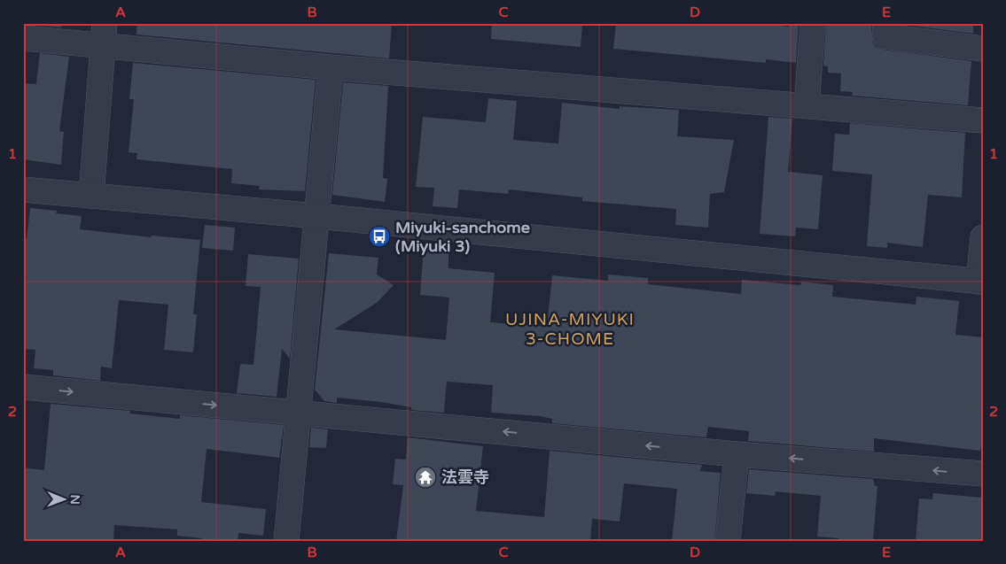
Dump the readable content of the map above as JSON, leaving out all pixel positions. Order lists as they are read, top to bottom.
{
  "districts": ["UJINA-MIYUKI 3-CHOME"],
  "places": {
    "bus stop": ["Miyuki-sanchome (Miyuki 3)"],
    "temple": ["法雲寺"]
  },
  "north": "right",
  "grid": {
    "columns": [
      "A",
      "B",
      "C",
      "D",
      "E"
    ],
    "rows": ["1", "2"]
  }
}
